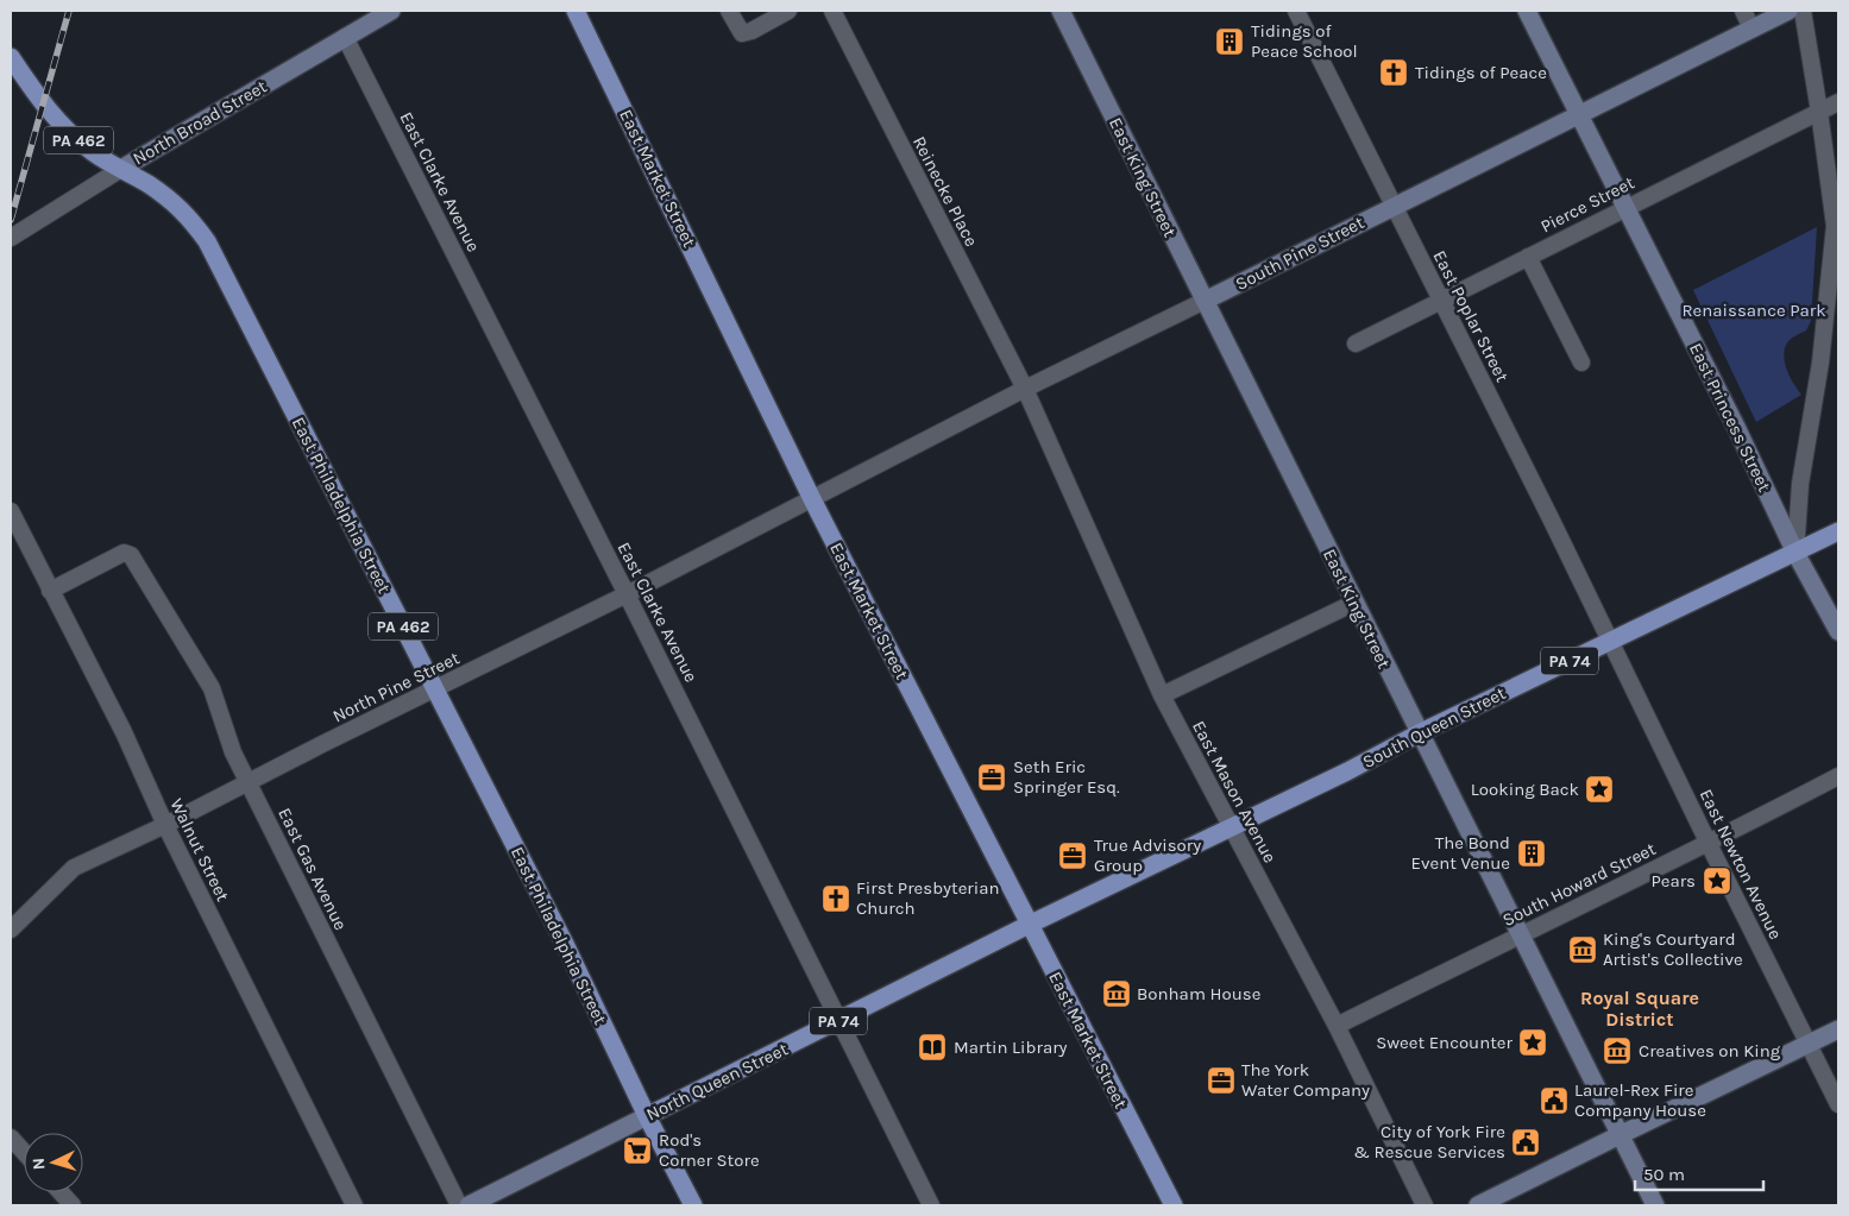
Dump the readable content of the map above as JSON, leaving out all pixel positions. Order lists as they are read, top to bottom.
{
  "streets": {
    "main road": [
      "PA 462",
      "East Market Street",
      "East Philadelphia Street",
      "PA 74",
      "South Queen Street",
      "North Queen Street"
    ],
    "street": [
      "North Broad Street",
      "East King Street",
      "East Clarke Avenue",
      "Reinecke Place",
      "Pierce Street",
      "South Pine Street",
      "East Poplar Street",
      "East Princess Street",
      "North Pine Street",
      "East Mason Avenue",
      "Walnut Street",
      "East Newton Avenue",
      "East Gas Avenue",
      "South Howard Street"
    ]
  },
  "crossings": [
    ["North Broad Street", "East Clarke Avenue"],
    ["North Broad Street", "East Philadelphia Street"],
    ["East King Street", "South Pine Street"],
    ["East King Street", "South Queen Street"],
    ["East King Street", "South Howard Street"],
    ["East Market Street", "South Pine Street"],
    ["East Market Street", "North Pine Street"],
    ["East Market Street", "South Queen Street"],
    ["East Market Street", "North Queen Street"],
    ["East Clarke Avenue", "North Pine Street"],
    ["East Clarke Avenue", "North Queen Street"],
    ["Reinecke Place", "South Pine Street"],
    ["Reinecke Place", "East Mason Avenue"],
    ["Pierce Street", "East Poplar Street"],
    ["Pierce Street", "East Princess Street"],
    ["South Pine Street", "East Poplar Street"],
    ["South Pine Street", "East Princess Street"],
    ["South Pine Street", "North Pine Street"],
    ["South Pine Street", "East Mason Avenue"],
    ["East Poplar Street", "South Queen Street"],
    ["East Poplar Street", "East Newton Avenue"],
    ["East Princess Street", "South Queen Street"],
    ["East Philadelphia Street", "North Pine Street"],
    ["East Philadelphia Street", "North Queen Street"],
    ["North Pine Street", "Walnut Street"],
    ["North Pine Street", "East Gas Avenue"],
    ["South Queen Street", "East Mason Avenue"],
    ["South Queen Street", "East Newton Avenue"],
    ["South Queen Street", "North Queen Street"],
    ["East Mason Avenue", "South Howard Street"],
    ["Walnut Street", "East Gas Avenue"],
    ["East Newton Avenue", "South Howard Street"]
  ],
  "districts": ["Royal Square District"],
  "parks": ["Renaissance Park"],
  "places": {
    "building": ["Tidings of Peace School", "The Bond Event Venue"],
    "church": ["Tidings of Peace", "First Presbyterian Church"],
    "office": ["Seth Eric Springer Esq.", "True Advisory Group", "The York Water Company"],
    "place": ["Looking Back", "Pears", "Sweet Encounter"],
    "museum": ["King's Courtyard Artist's Collective", "Bonham House", "Creatives on King"],
    "library": ["Martin Library"],
    "public building": ["Laurel-Rex Fire Company House", "City of York Fire & Rescue Services"],
    "supermarket": ["Rod's Corner Store"]
  },
  "scale_bar": "50 m",
  "north": "left"
}
